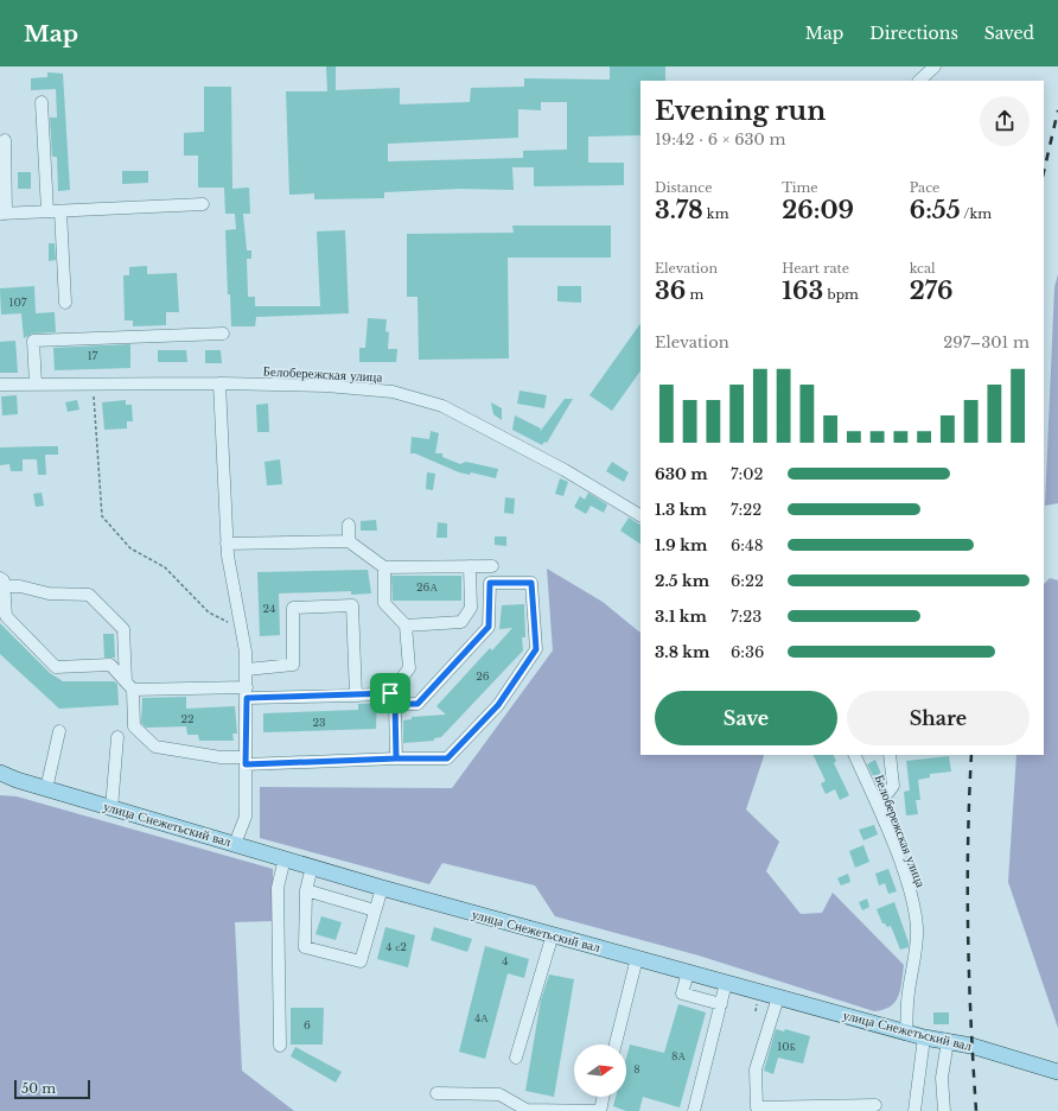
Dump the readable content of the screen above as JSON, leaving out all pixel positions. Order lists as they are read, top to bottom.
{
  "streets": {
    "main road": ["улица Снежетьский вал"],
    "street": ["Белобережская улица"]
  },
  "crossings": [
    ["Белобережская улица", "улица Снежетьский вал"]
  ],
  "house_numbers": [
    "107",
    "17",
    "26А",
    "24",
    "26",
    "22",
    "23",
    "4 с2",
    "4",
    "4А",
    "6",
    "10Б",
    "8А",
    "8"
  ],
  "scale_bar": "50 m",
  "north": "right",
  "page": {
    "header": "Map",
    "nav": ["Map", "Directions", "Saved"],
    "heading": ["Evening run", "19:42 · 6 × 630 m"],
    "stats": [
      ["Distance", "3.78 km"],
      ["Time", "26:09"],
      ["Pace", "6:55 /km"],
      ["Elevation", "36 m"],
      ["Heart rate", "163 bpm"],
      ["kcal", "276"]
    ],
    "chart": ["Elevation", "297–301 m"],
    "list": [
      {
        "name": "630 m",
        "note": "7:02"
      },
      {
        "name": "1.3 km",
        "note": "7:22"
      },
      {
        "name": "1.9 km",
        "note": "6:48"
      },
      {
        "name": "2.5 km",
        "note": "6:22"
      },
      {
        "name": "3.1 km",
        "note": "7:23"
      },
      {
        "name": "3.8 km",
        "note": "6:36"
      }
    ],
    "buttons": ["Save", "Share"],
    "scale": "50 m"
  }
}
